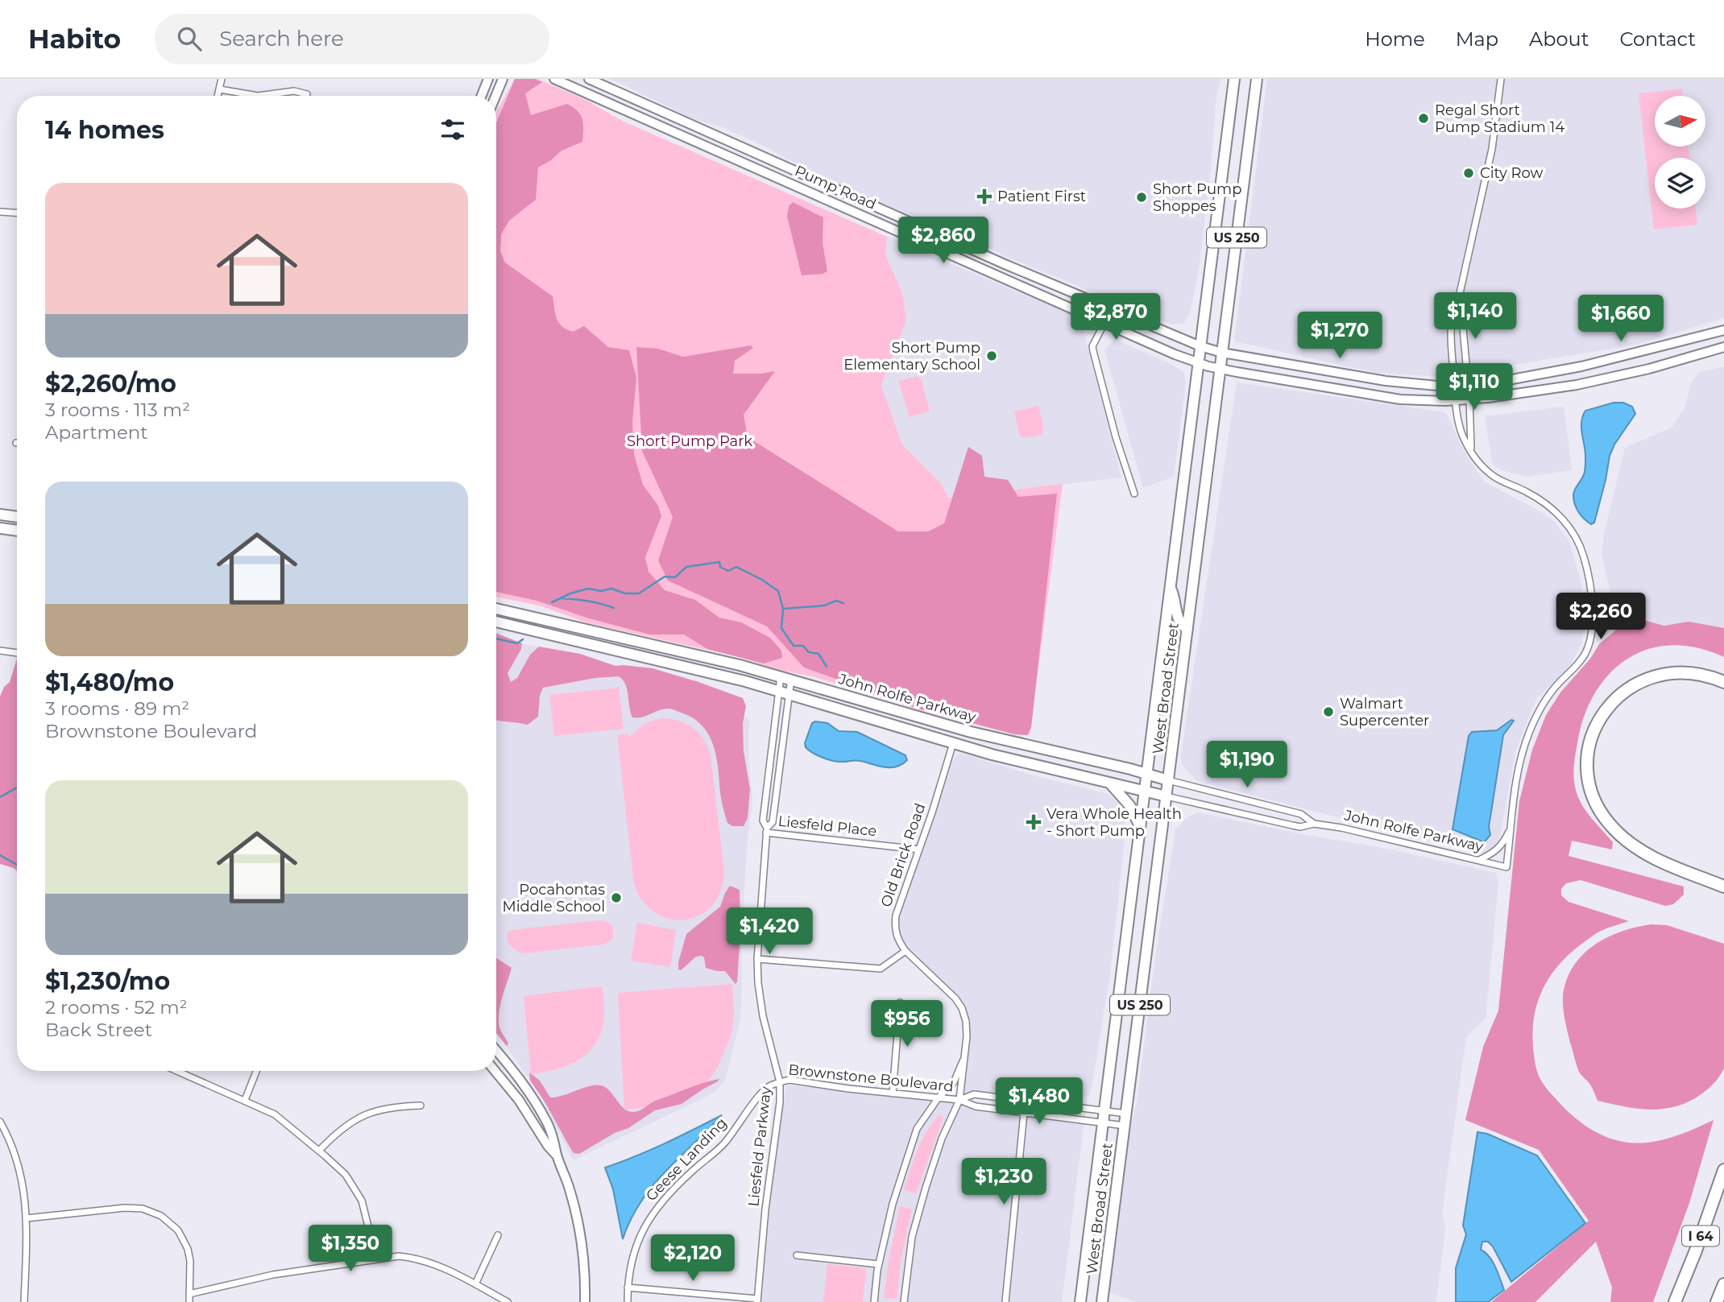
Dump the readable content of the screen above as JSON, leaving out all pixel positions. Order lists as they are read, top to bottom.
{
  "streets": {
    "highway": ["I 64"],
    "main road": [
      "Pump Road",
      "US 250",
      "West Broad Street",
      "John Rolfe Parkway"
    ],
    "street": [
      "Liesfeld Place",
      "Old Brick Road",
      "Brownstone Boulevard",
      "Liesfeld Parkway",
      "Geese Landing"
    ]
  },
  "crossings": [
    ["Pump Road", "West Broad Street"],
    ["West Broad Street", "John Rolfe Parkway"],
    ["West Broad Street", "Brownstone Boulevard"],
    ["John Rolfe Parkway", "Old Brick Road"],
    ["John Rolfe Parkway", "Liesfeld Parkway"],
    ["Liesfeld Place", "Old Brick Road"],
    ["Liesfeld Place", "Liesfeld Parkway"],
    ["Old Brick Road", "Brownstone Boulevard"],
    ["Brownstone Boulevard", "Liesfeld Parkway"],
    ["Brownstone Boulevard", "Geese Landing"],
    ["Liesfeld Parkway", "Geese Landing"]
  ],
  "parks": ["Short Pump Park"],
  "places": {
    "other": [
      "Regal Short Pump Stadium 14",
      "City Row",
      "Short Pump Shoppes",
      "Short Pump Elementary School",
      "Walmart Supercenter",
      "Pocahontas Middle School"
    ],
    "health": ["Patient First", "Vera Whole Health - Short Pump"]
  },
  "north": "right",
  "page": {
    "header": "Habito",
    "search": "Search here",
    "nav": [
      "Home",
      "Map",
      "About",
      "Contact"
    ],
    "heading": "14 homes",
    "list": [
      {
        "name": "$2,260/mo",
        "note": "3 rooms · 113 m² · Apartment"
      },
      {
        "name": "$1,480/mo",
        "note": "3 rooms · 89 m² · Brownstone Boulevard"
      },
      {
        "name": "$1,230/mo",
        "note": "2 rooms · 52 m² · Back Street"
      }
    ],
    "price": [
      "$2,860",
      "$1,140",
      "$2,870",
      "$1,660",
      "$1,270",
      "$1,110",
      "$2,260",
      "$1,190",
      "$1,420",
      "$956",
      "$1,480",
      "$1,230",
      "$1,350",
      "$2,120"
    ]
  }
}
